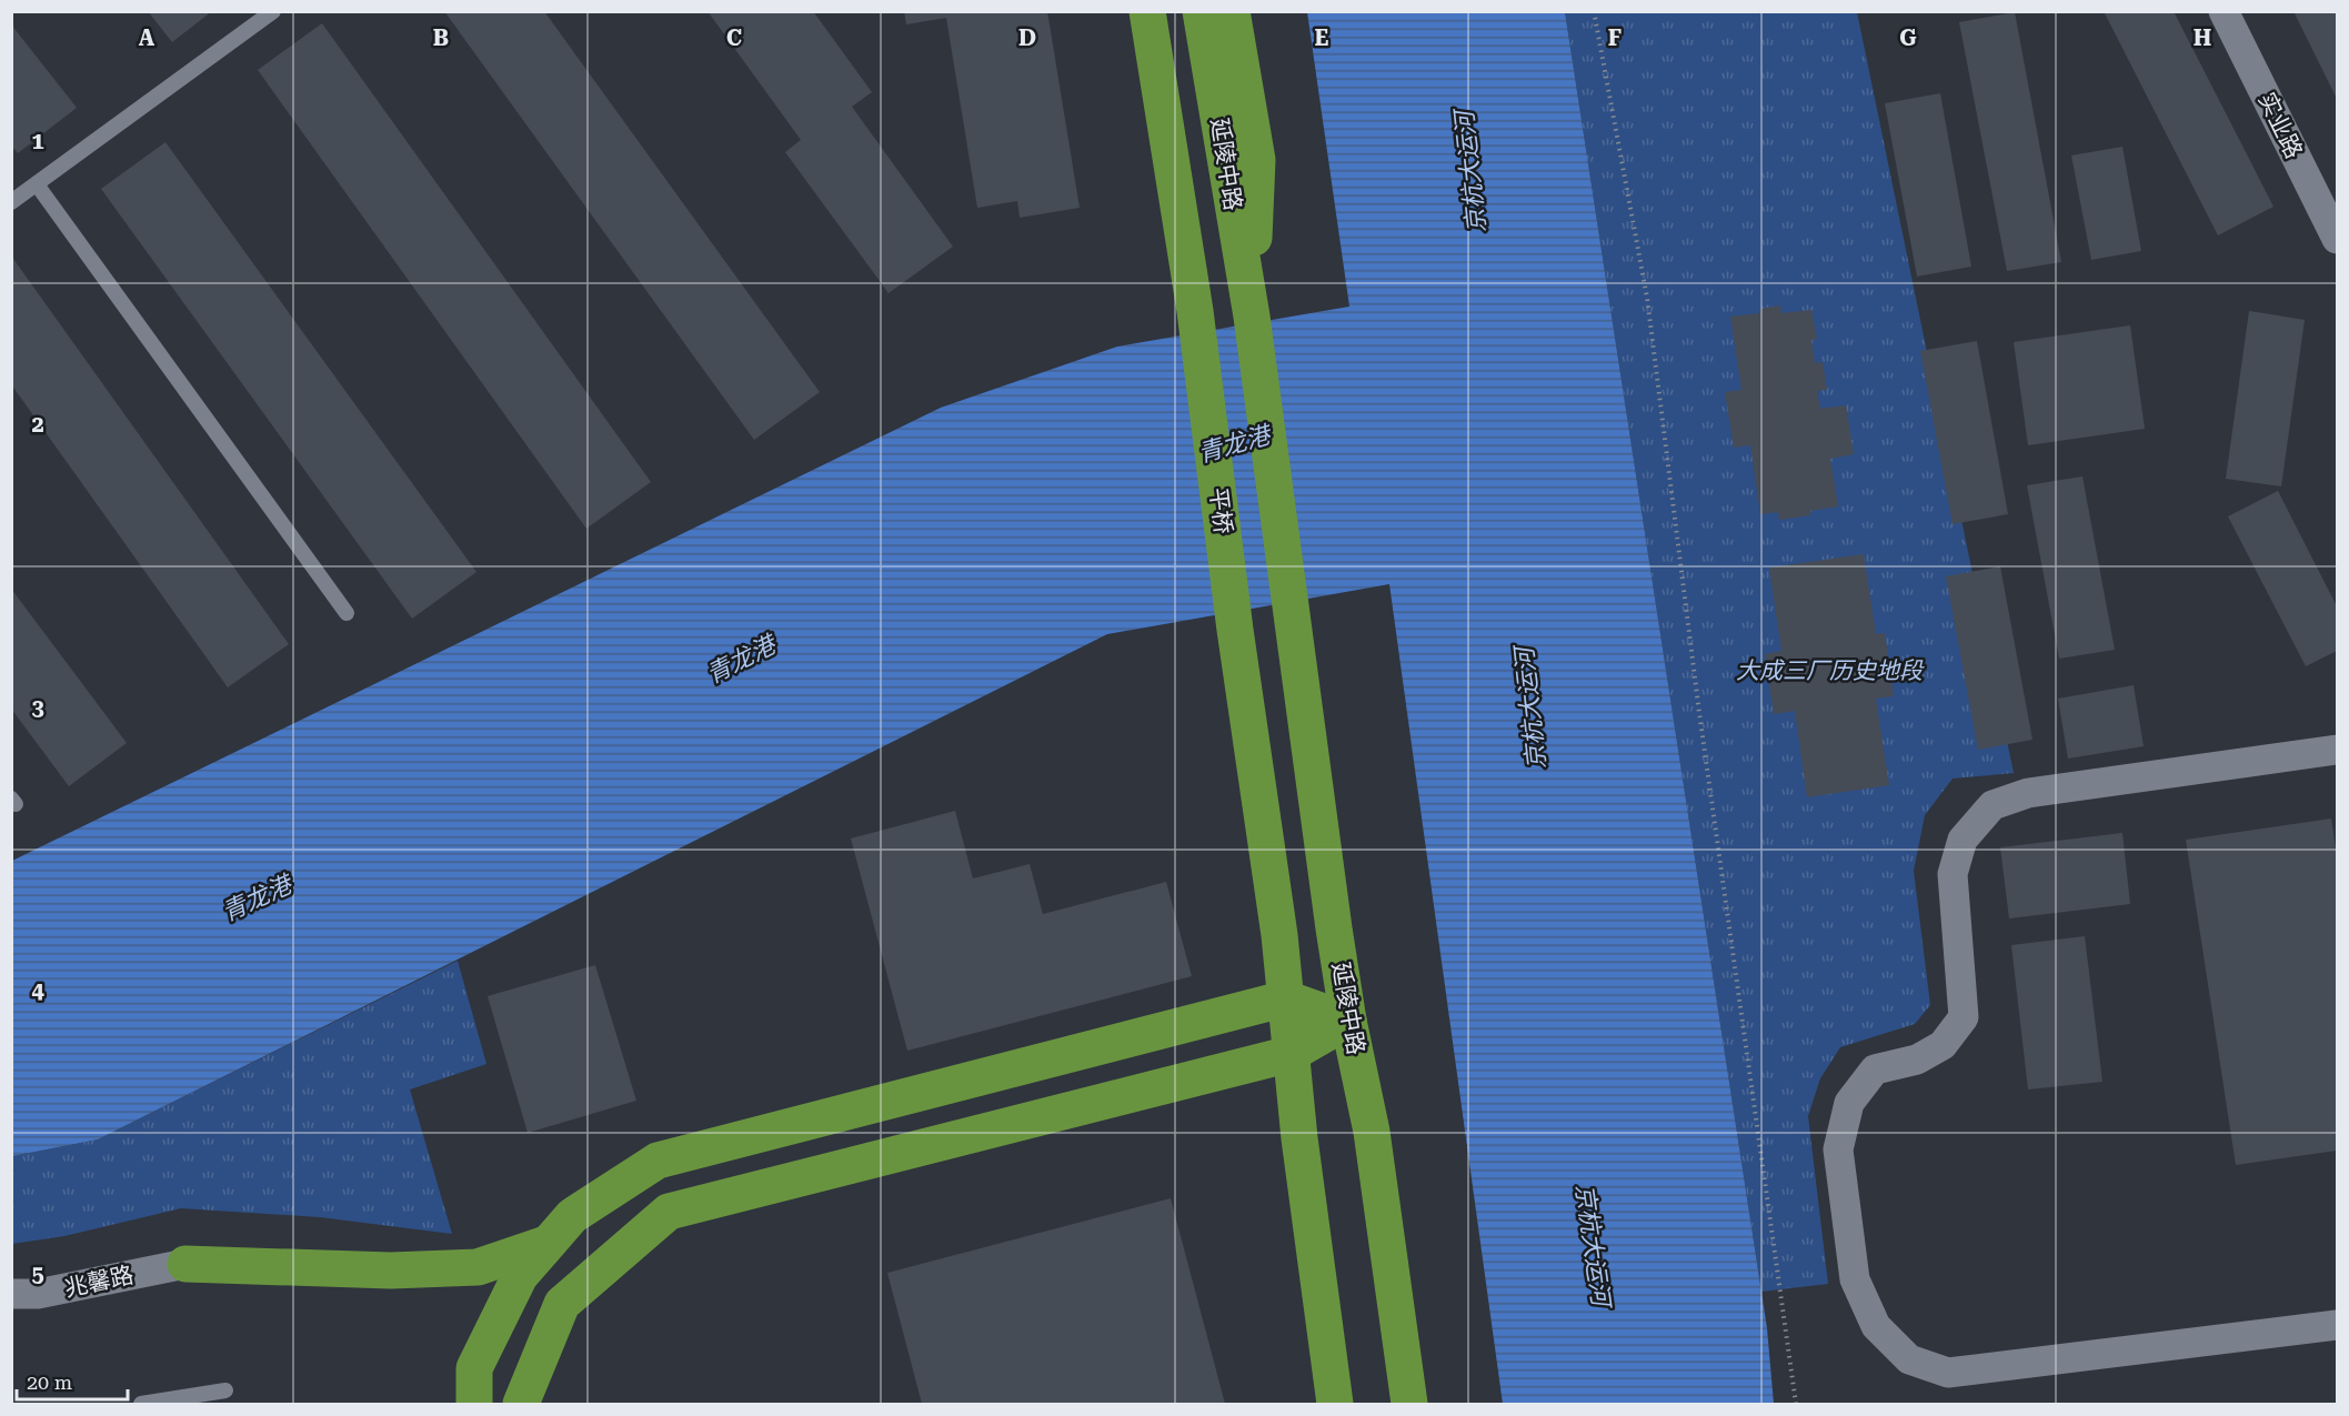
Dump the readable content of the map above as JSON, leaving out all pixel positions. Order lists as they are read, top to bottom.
{
  "streets": {
    "main road": ["延陵中路", "平桥"],
    "street": ["实业路", "兆馨路"]
  },
  "water": ["京杭大运河", "青龙港"],
  "parks": ["大成三厂历史地段"],
  "scale_bar": "20 m",
  "grid": {
    "columns": [
      "A",
      "B",
      "C",
      "D",
      "E",
      "F",
      "G",
      "H"
    ],
    "rows": [
      "1",
      "2",
      "3",
      "4",
      "5"
    ]
  }
}
